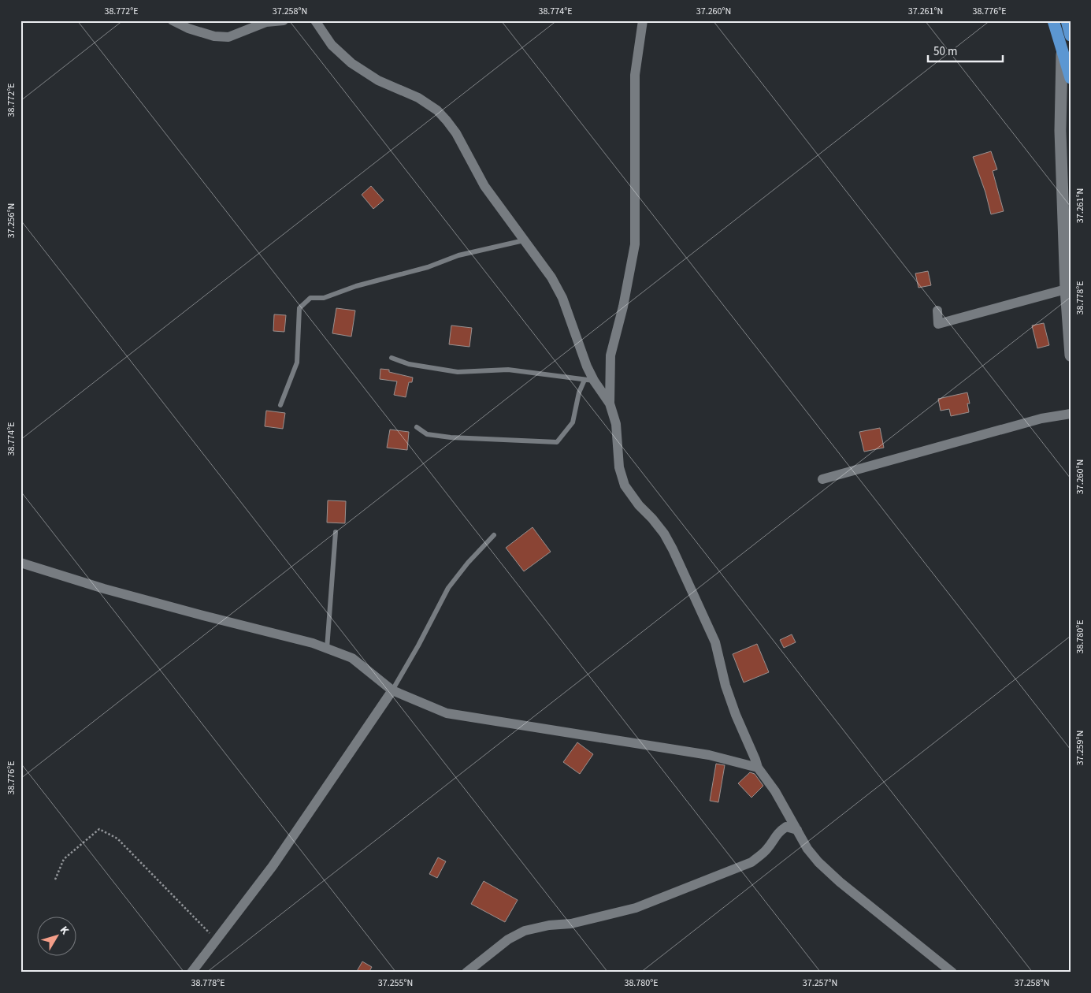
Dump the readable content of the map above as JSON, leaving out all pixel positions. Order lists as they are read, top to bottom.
{
  "scale_bar": "50 m",
  "north": "top right",
  "coordinates": [
    "38.772°E",
    "37.258°N",
    "38.774°E",
    "37.260°N",
    "37.261°N",
    "38.776°E",
    "37.256°N",
    "38.778°E",
    "38.780°E",
    "37.259°N",
    "37.255°N",
    "37.257°N"
  ]
}
